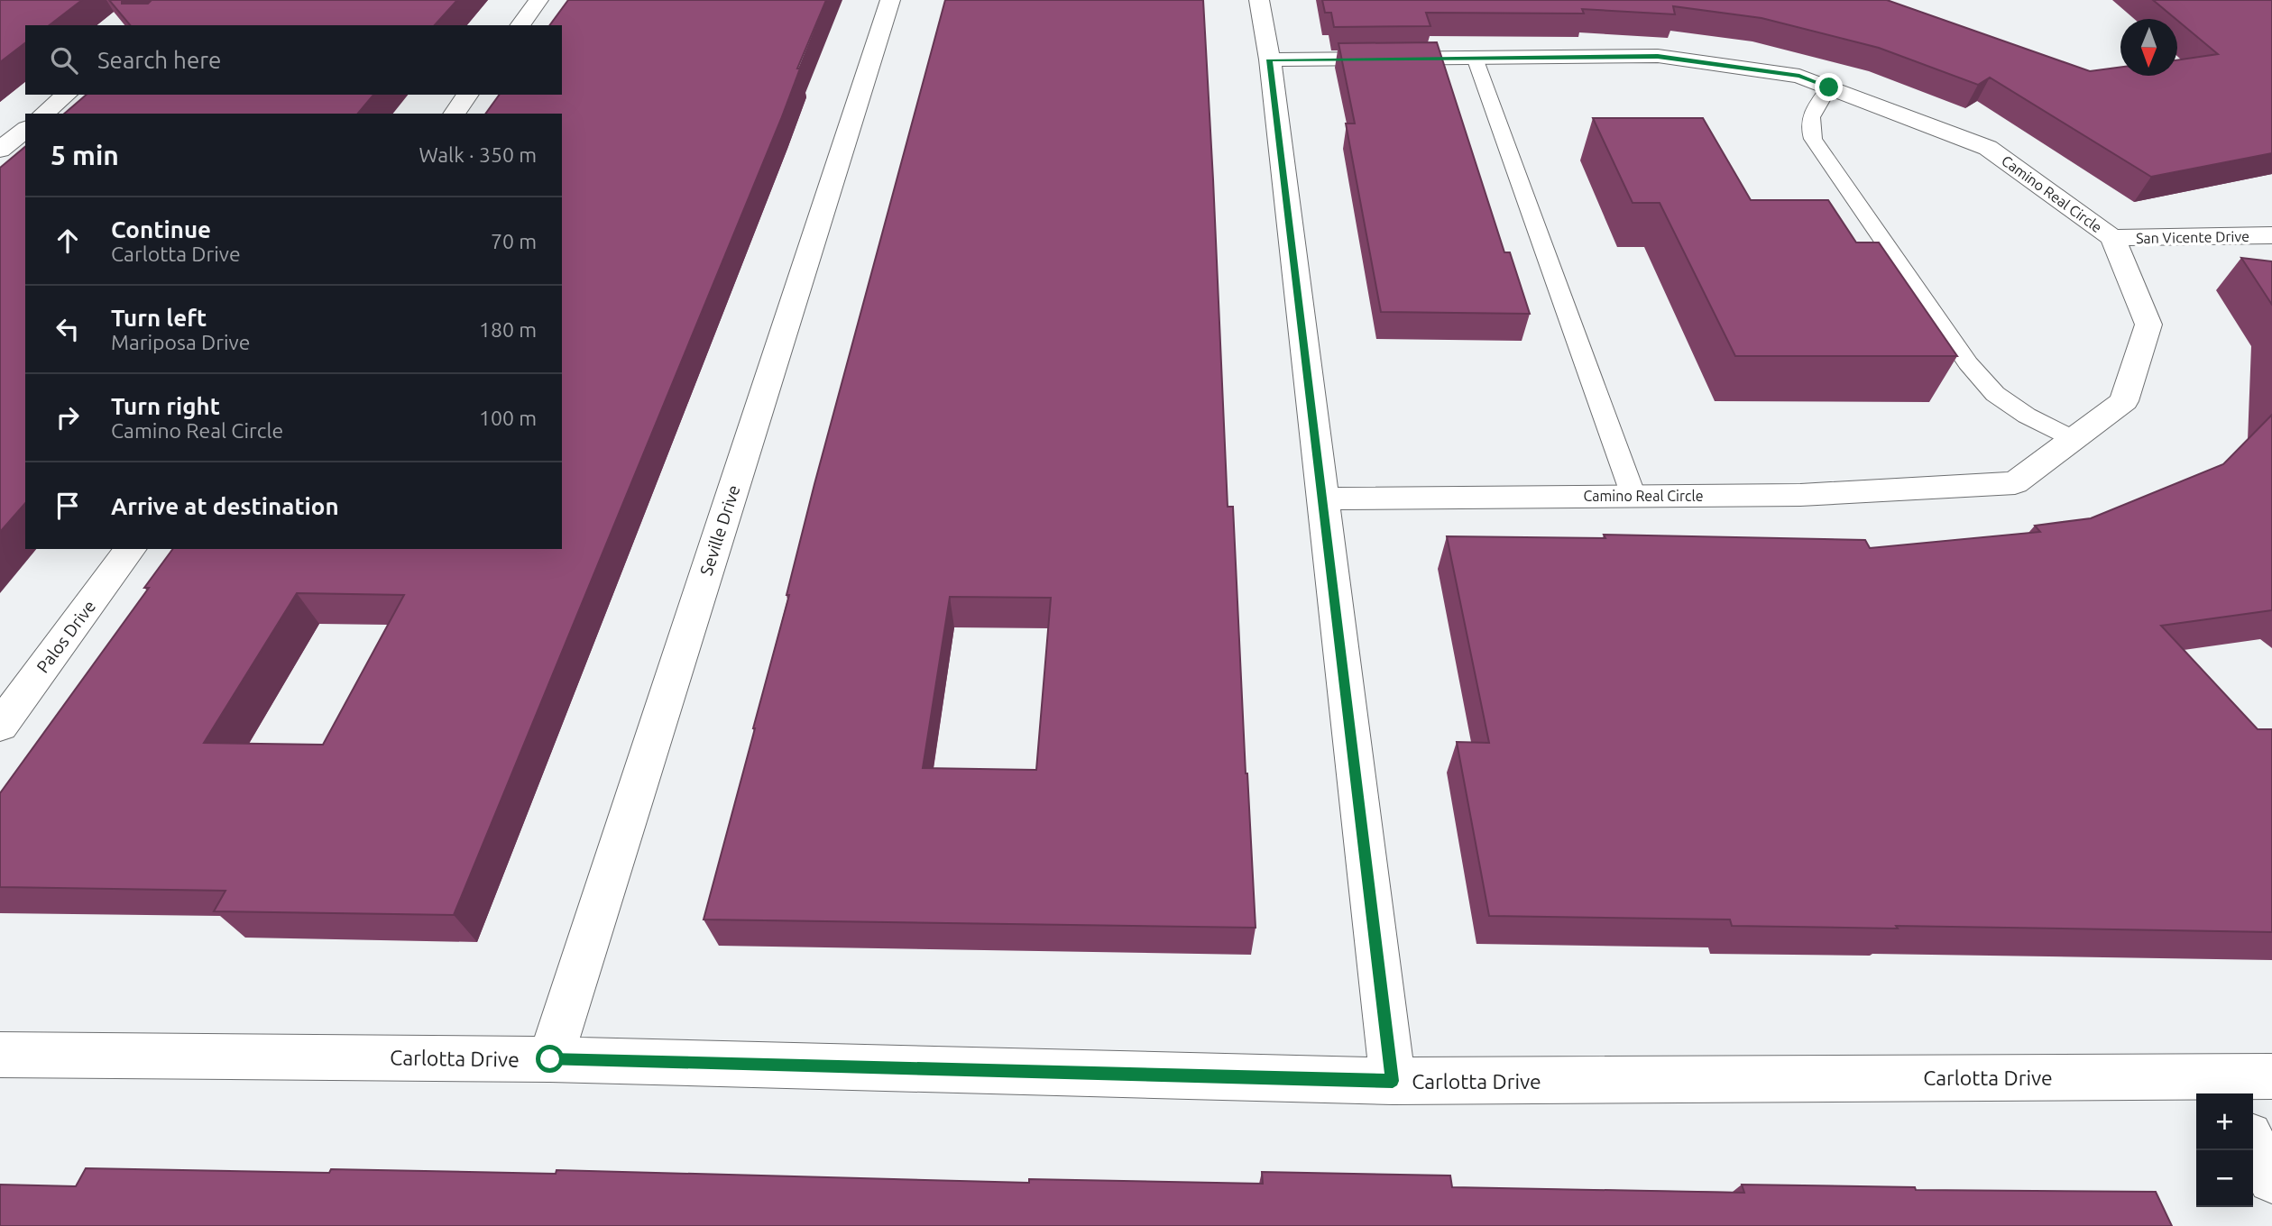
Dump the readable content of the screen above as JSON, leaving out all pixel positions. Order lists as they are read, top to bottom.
{
  "streets": {
    "street": [
      "Camino Real Circle",
      "San Vicente Drive",
      "Seville Drive",
      "Palos Drive",
      "Carlotta Drive"
    ]
  },
  "crossings": [
    ["Camino Real Circle", "San Vicente Drive"],
    ["Seville Drive", "Carlotta Drive"]
  ],
  "north": "bottom",
  "page": {
    "search": "Search here",
    "heading": ["5 min", "Walk · 350 m"],
    "list": [
      ["Continue", "Carlotta Drive", "70 m"],
      ["Turn left", "Mariposa Drive", "180 m"],
      ["Turn right", "Camino Real Circle", "100 m"],
      "Arrive at destination"
    ],
    "map_buttons": ["+", "−"]
  }
}
